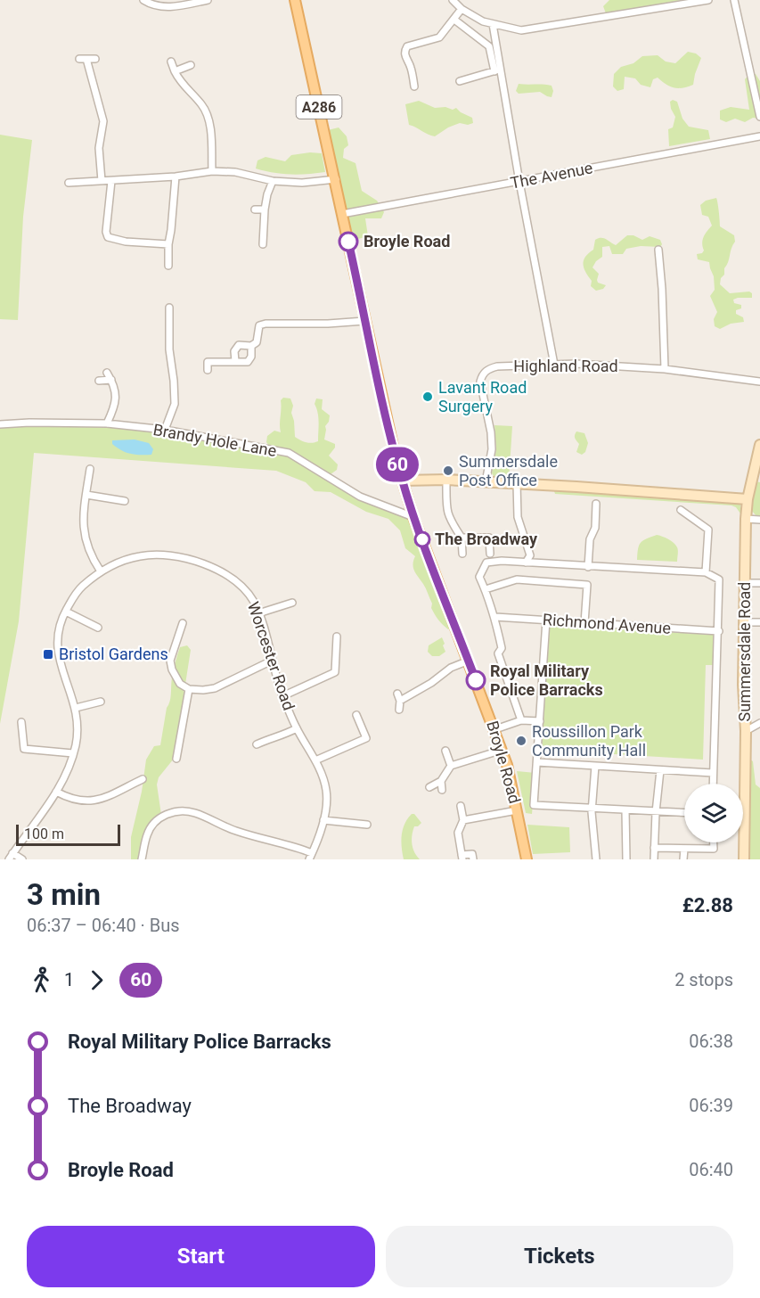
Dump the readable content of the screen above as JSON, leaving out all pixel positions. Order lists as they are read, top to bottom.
{
  "streets": {
    "main road": ["A286", "Broyle Road"],
    "street": [
      "The Avenue",
      "Highland Road",
      "Brandy Hole Lane",
      "Richmond Avenue",
      "Summersdale Road",
      "Worcester Road"
    ]
  },
  "crossings": [
    ["A286", "The Avenue"],
    ["A286", "Brandy Hole Lane"],
    ["A286", "Broyle Road"],
    ["Brandy Hole Lane", "Broyle Road"]
  ],
  "places": {
    "other": [
      "Broyle Road",
      "Lavant Road Surgery",
      "Summersdale Post Office",
      "The Broadway",
      "Royal Military Police Barracks",
      "Roussillon Park Community Hall"
    ],
    "transit": ["Bristol Gardens"]
  },
  "lines": ["bus line 60"],
  "scale_bar": "100 m",
  "page": {
    "on_map": "60",
    "scale": "100 m",
    "heading": ["3 min", "06:37 – 06:40 · Bus", "£2.88"],
    "legs": ["1", "60", "2 stops"],
    "list": [
      {
        "name": "Royal Military Police Barracks",
        "value": "06:38"
      },
      {
        "name": "The Broadway",
        "value": "06:39"
      },
      {
        "name": "Broyle Road",
        "value": "06:40"
      }
    ],
    "buttons": ["Start", "Tickets"]
  }
}
